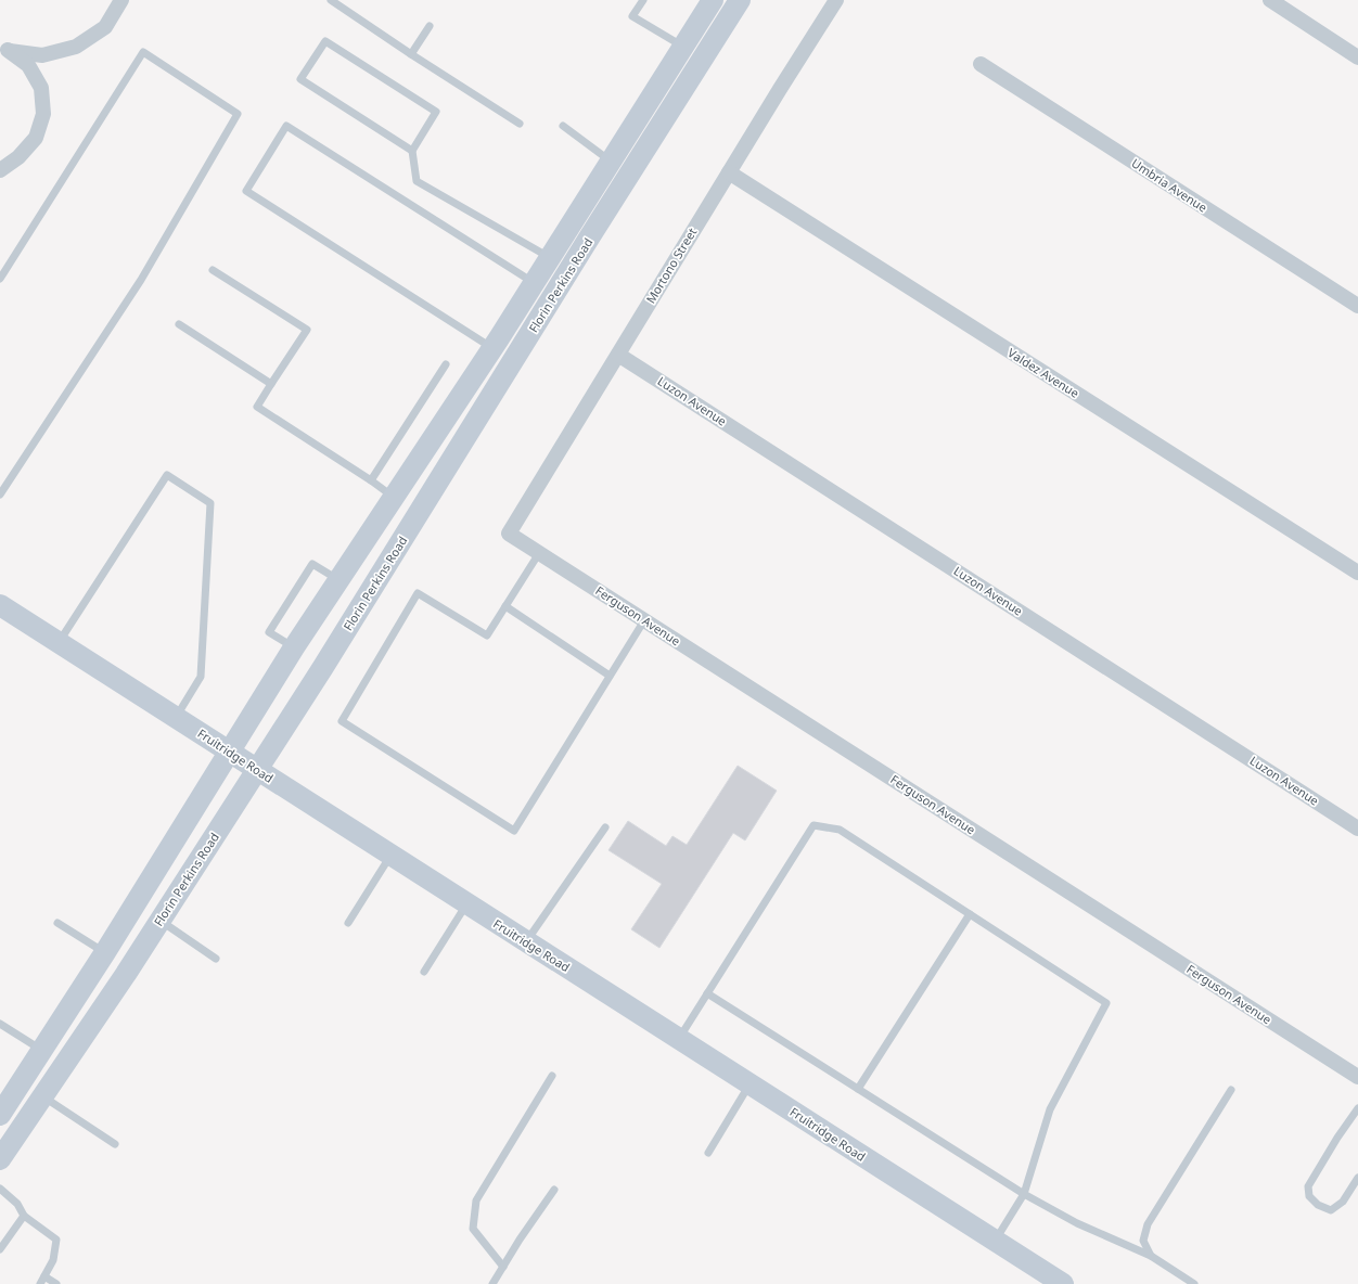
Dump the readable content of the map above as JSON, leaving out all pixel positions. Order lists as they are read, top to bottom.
{
  "streets": {
    "main road": ["Florin Perkins Road", "Fruitridge Road"],
    "street": [
      "Umbria Avenue",
      "Mortono Street",
      "Valdez Avenue",
      "Luzon Avenue",
      "Ferguson Avenue"
    ]
  },
  "crossings": [
    ["Mortono Street", "Valdez Avenue"],
    ["Mortono Street", "Luzon Avenue"],
    ["Mortono Street", "Ferguson Avenue"],
    ["Florin Perkins Road", "Fruitridge Road"]
  ]
}
